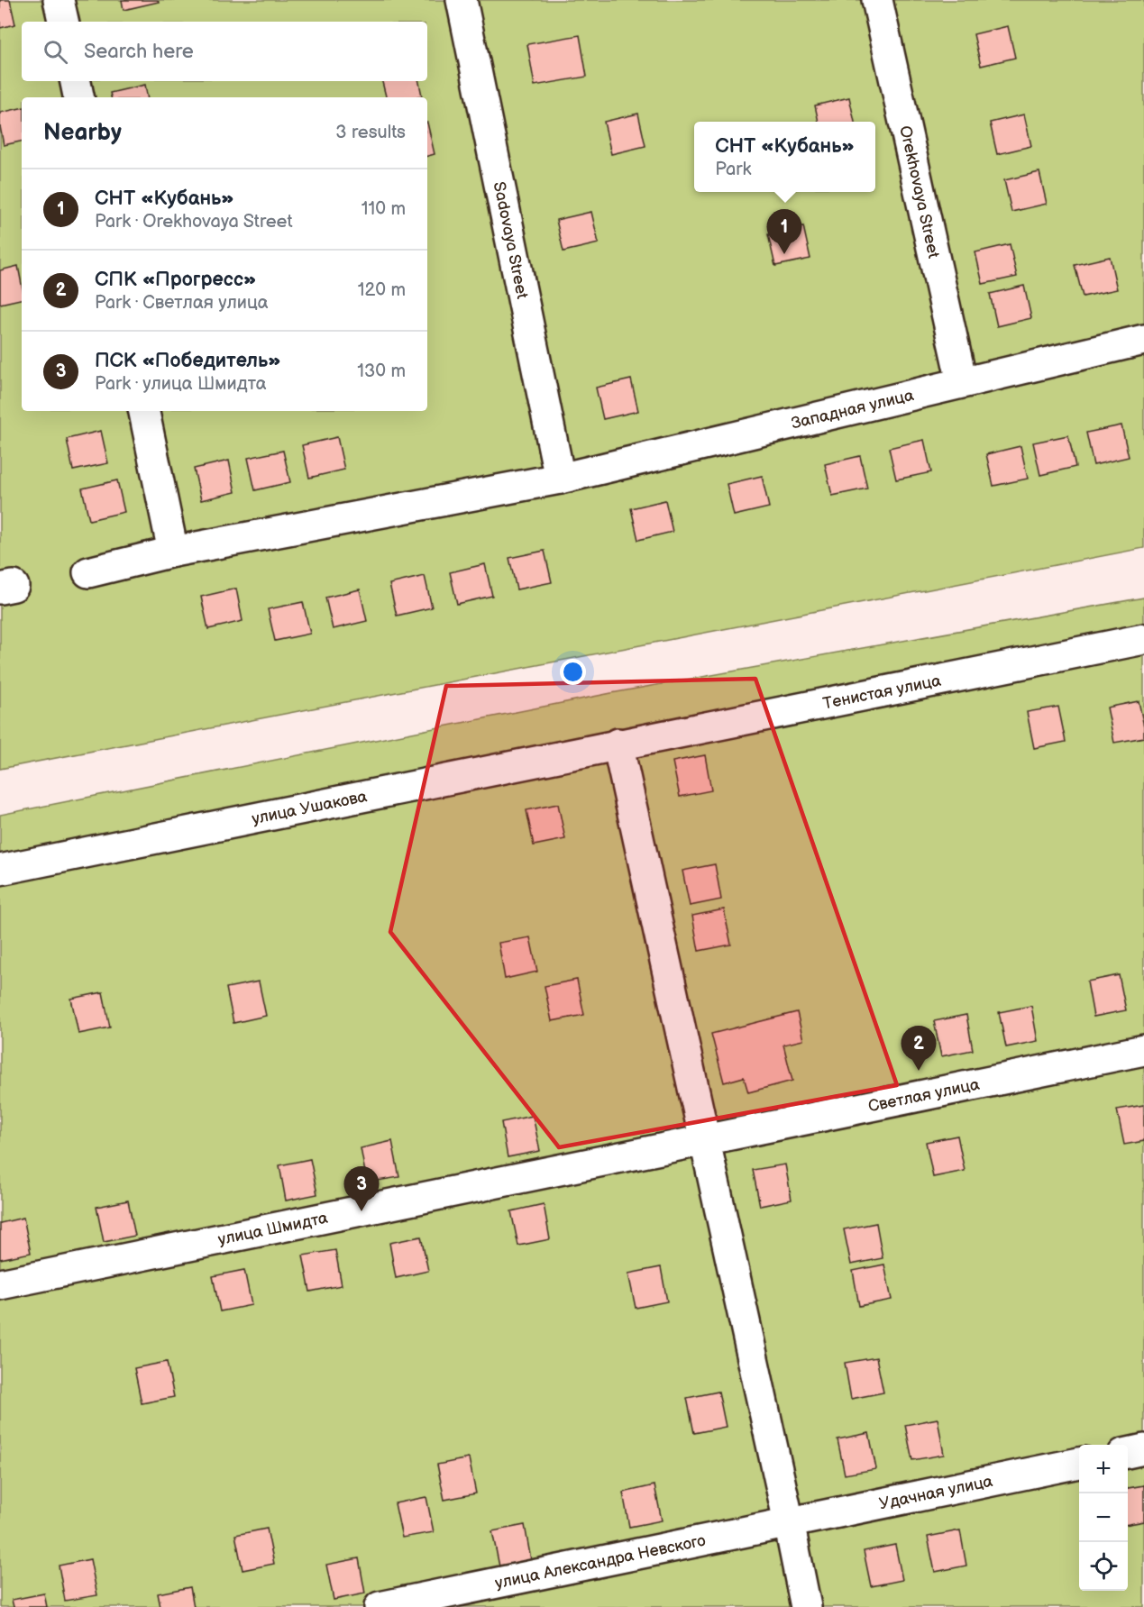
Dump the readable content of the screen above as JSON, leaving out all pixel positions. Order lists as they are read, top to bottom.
{
  "streets": {
    "street": [
      "Orekhovaya Street",
      "Sadovaya Street",
      "Западная улица",
      "Тенистая улица",
      "улица Ушакова",
      "Светлая улица",
      "улица Шмидта",
      "Удачная улица",
      "улица Александра Невского"
    ]
  },
  "crossings": [
    ["Orekhovaya Street", "Западная улица"],
    ["Sadovaya Street", "Западная улица"],
    ["Тенистая улица", "улица Ушакова"],
    ["Светлая улица", "улица Шмидта"],
    ["Удачная улица", "улица Александра Невского"]
  ],
  "page": {
    "search": "Search here",
    "heading": ["Nearby", "3 results"],
    "popup": ["СНТ «Кубань»", "Park"],
    "list": [
      {
        "mark": "1",
        "name": "СНТ «Кубань»",
        "note": "Park · Orekhovaya Street",
        "value": "110 m"
      },
      {
        "mark": "2",
        "name": "СПК «Прогресс»",
        "note": "Park · Светлая улица",
        "value": "120 m"
      },
      {
        "mark": "3",
        "name": "ПСК «Победитель»",
        "note": "Park · улица Шмидта",
        "value": "130 m"
      }
    ],
    "pins": ["1", "2", "3"],
    "map_buttons": ["+", "−"]
  }
}
